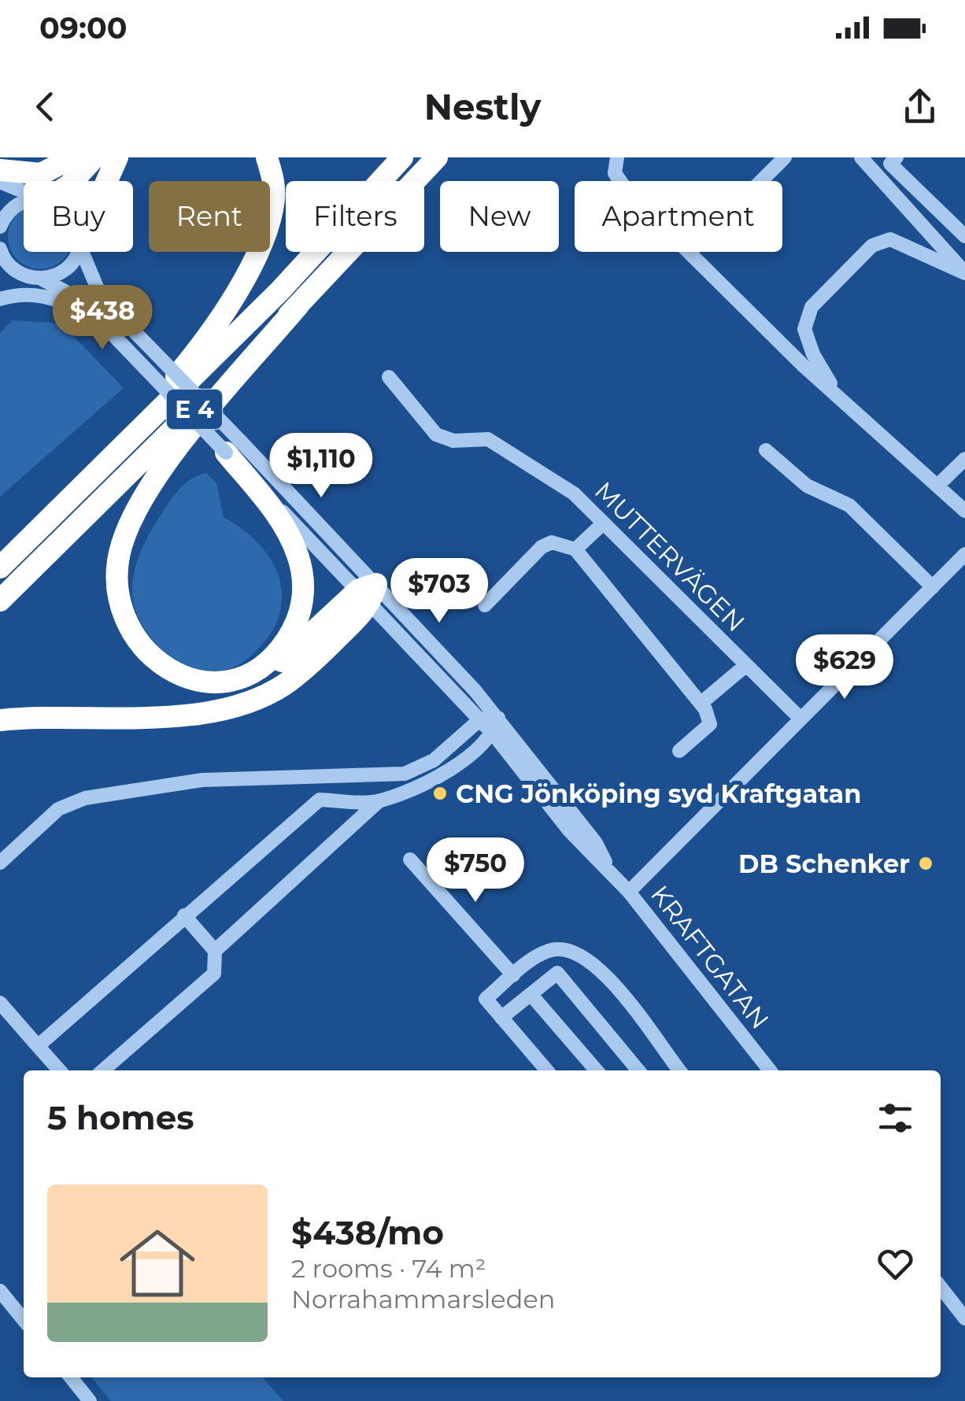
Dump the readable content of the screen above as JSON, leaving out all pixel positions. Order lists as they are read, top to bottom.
{
  "streets": {
    "highway": ["E 4"],
    "street": ["MUTTERVÄGEN", "KRAFTGATAN"]
  },
  "places": ["CNG Jönköping syd Kraftgatan", "DB Schenker"],
  "page": {
    "status": "09:00",
    "header": "Nestly",
    "chip": [
      "Buy",
      "Rent",
      "Filters",
      "New",
      "Apartment"
    ],
    "price": [
      "$438",
      "$1,110",
      "$703",
      "$629",
      "$750"
    ],
    "heading": "5 homes",
    "list": [
      {
        "name": "$438/mo",
        "note": "2 rooms · 74 m² · Norrahammarsleden"
      }
    ]
  }
}
